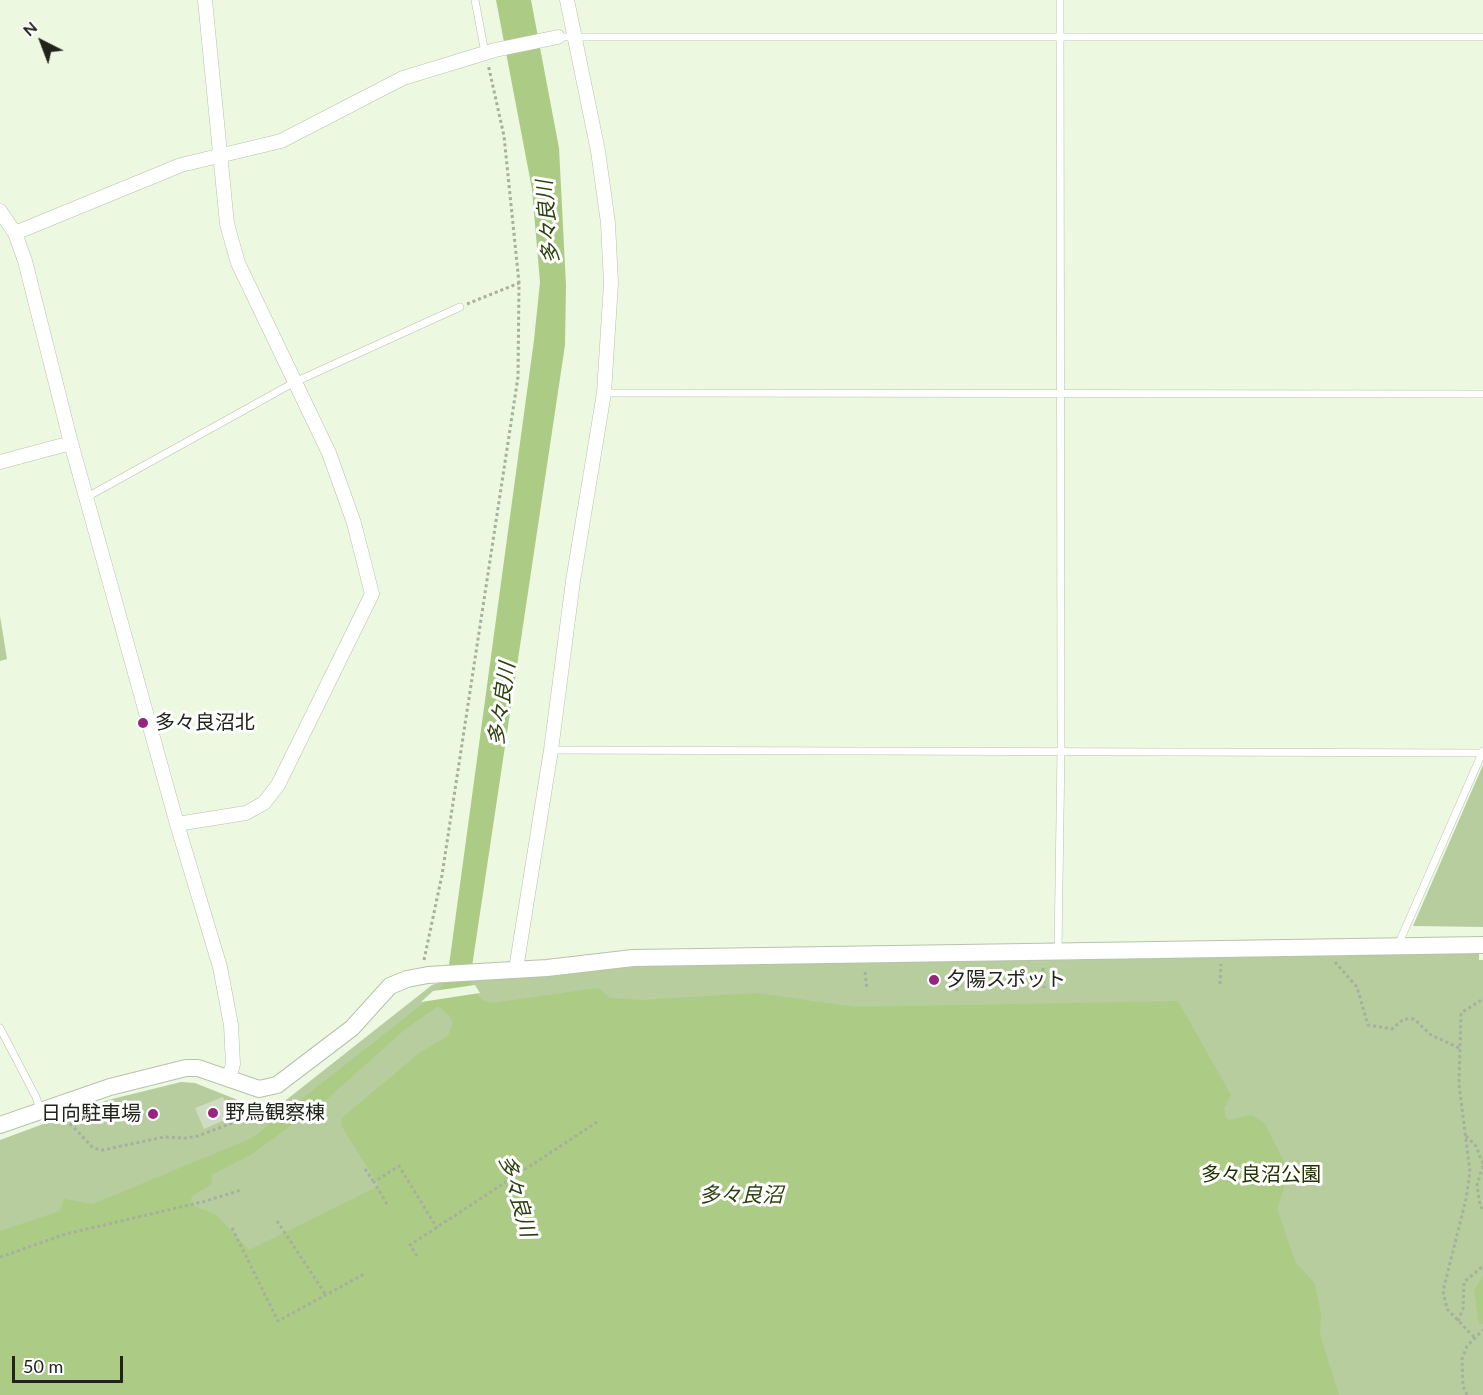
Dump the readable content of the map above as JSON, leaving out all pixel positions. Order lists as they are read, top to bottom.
{
  "water": ["多々良川", "多々良沼"],
  "parks": ["多々良沼公園"],
  "places": [
    "多々良沼北",
    "夕陽スポット",
    "野鳥観察棟",
    "日向駐車場"
  ],
  "scale_bar": "50 m",
  "north": "top left"
}
